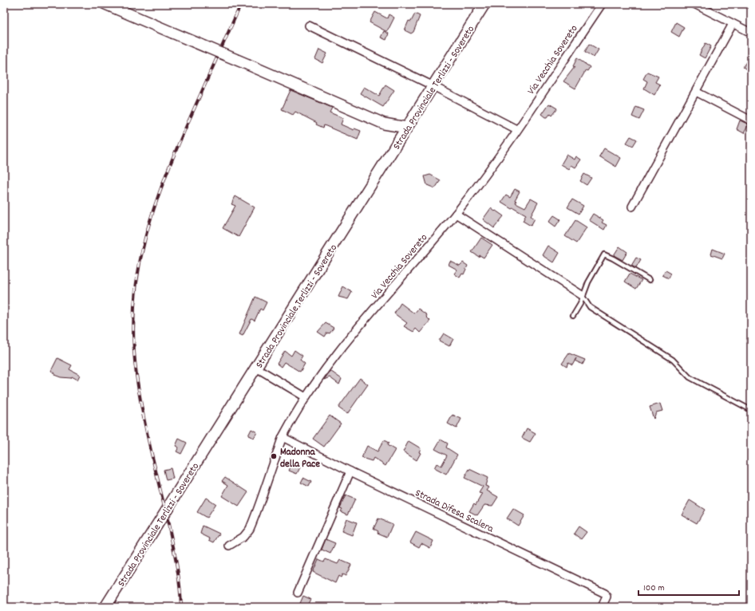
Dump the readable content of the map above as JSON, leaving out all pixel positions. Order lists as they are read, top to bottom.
{
  "streets": {
    "street": ["Via Vecchia Sovereto", "Strada Provinciale Terlizzi - Sovereto", "Strada Difesa Scalera"]
  },
  "crossings": [
    ["Via Vecchia Sovereto", "Strada Difesa Scalera"]
  ],
  "places": ["Madonna della Pace"],
  "scale_bar": "100 m"
}
